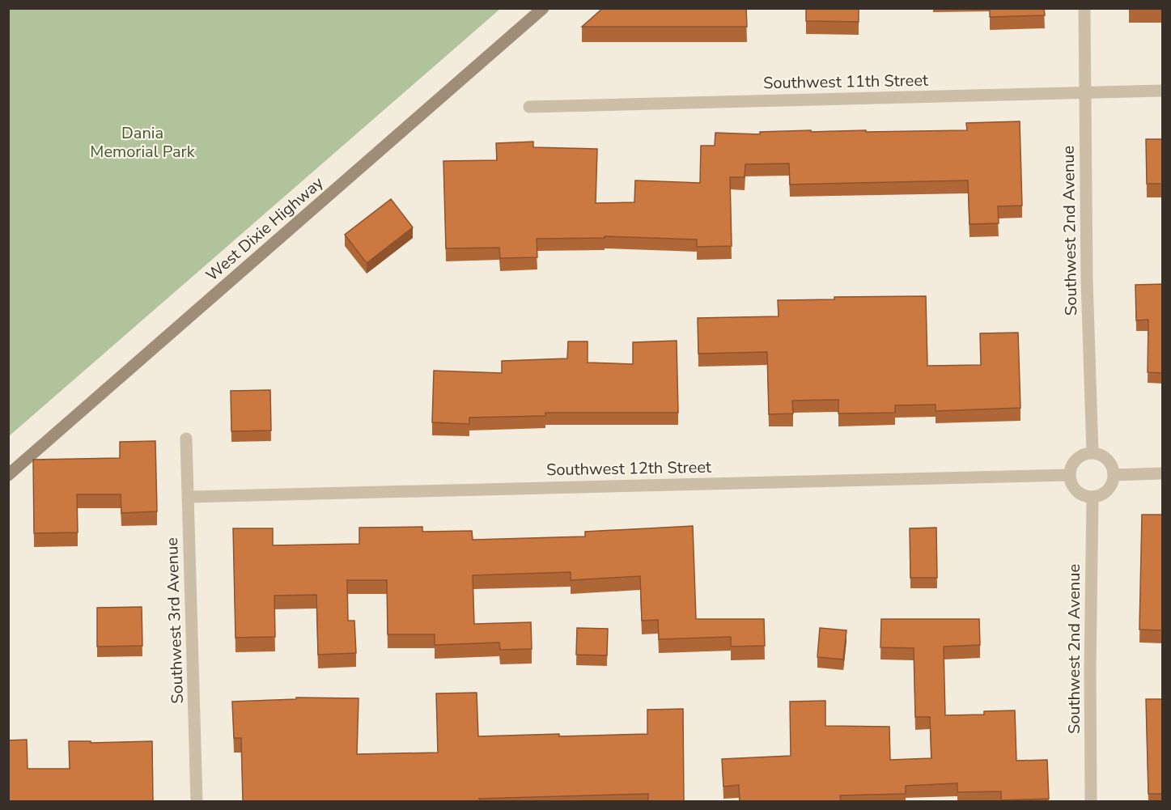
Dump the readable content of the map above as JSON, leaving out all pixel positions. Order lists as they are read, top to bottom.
{
  "streets": {
    "main road": ["West Dixie Highway"],
    "street": [
      "Southwest 11th Street",
      "Southwest 2nd Avenue",
      "Southwest 12th Street",
      "Southwest 3rd Avenue"
    ]
  },
  "crossings": [
    ["Southwest 11th Street", "Southwest 2nd Avenue"],
    ["Southwest 2nd Avenue", "Southwest 12th Street"],
    ["Southwest 12th Street", "Southwest 3rd Avenue"]
  ],
  "parks": ["Dania Memorial Park"]
}
